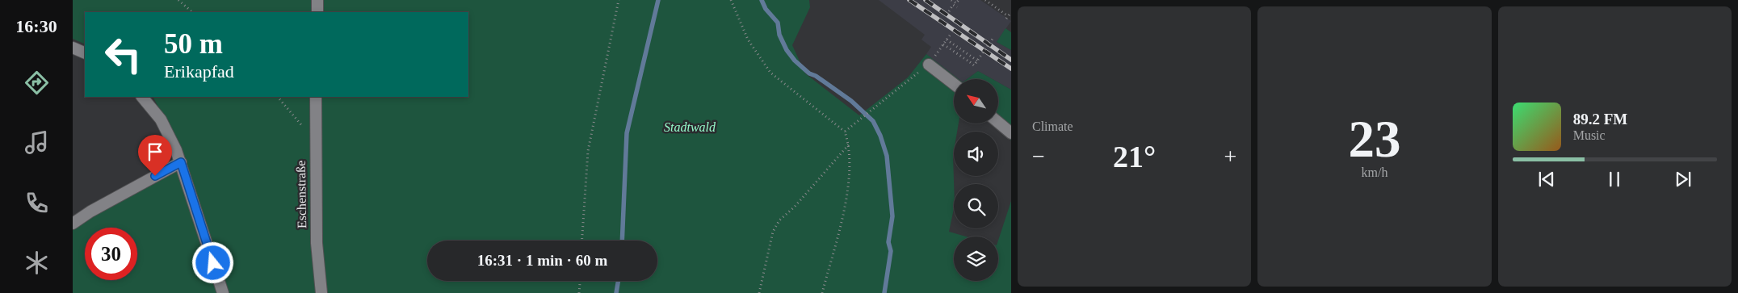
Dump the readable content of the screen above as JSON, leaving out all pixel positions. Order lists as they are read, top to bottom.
{
  "streets": {
    "street": ["Eschenstraße"]
  },
  "parks": ["Stadtwald"],
  "north": "top left",
  "page": {
    "tabs": "16:30",
    "tile": [
      "Climate",
      ["23", "km/h"]
    ],
    "turn": ["50 m", "Erikapfad"],
    "song": ["89.2 FM", "Music"],
    "heat": ["−", "21°", "+"],
    "limit": "30",
    "trip": "16:31 · 1 min · 60 m"
  }
}
